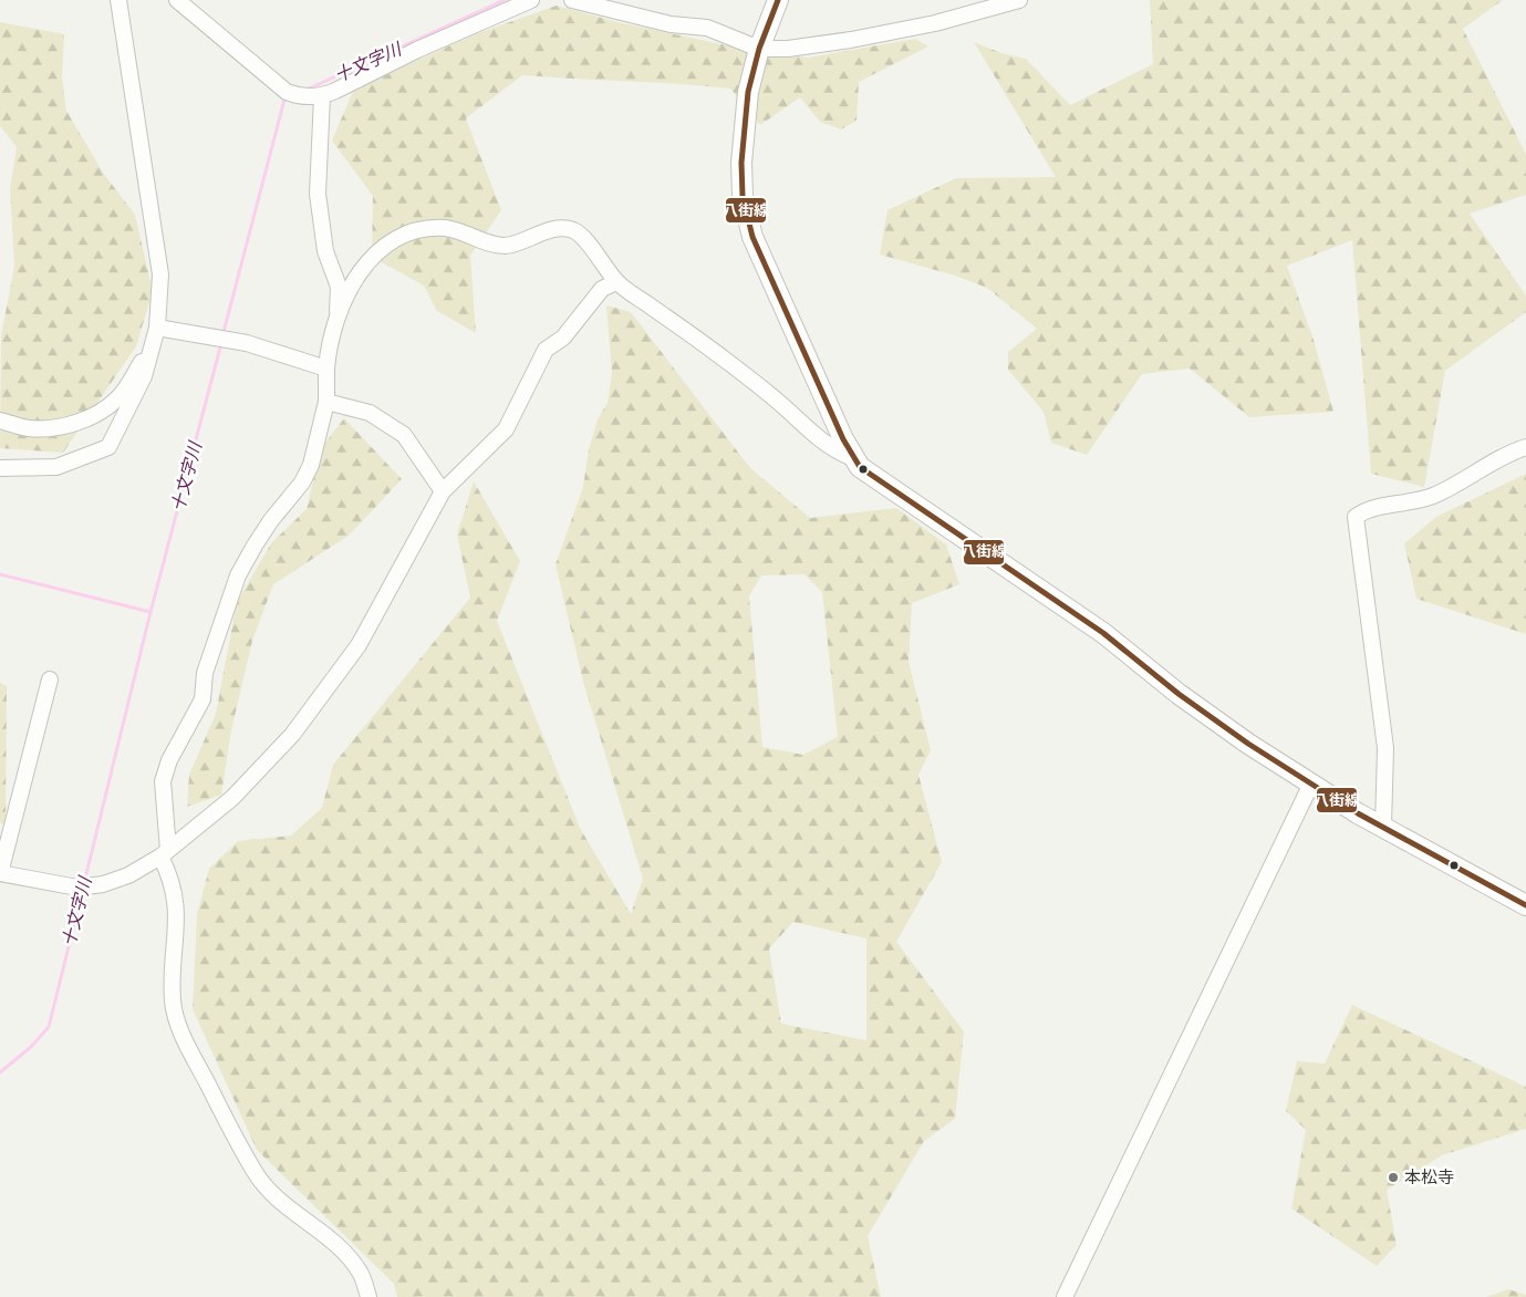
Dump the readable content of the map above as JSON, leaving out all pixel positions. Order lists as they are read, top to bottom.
{
  "water": ["十文字川"],
  "places": ["本松寺"],
  "lines": ["transit line 八街線"]
}
